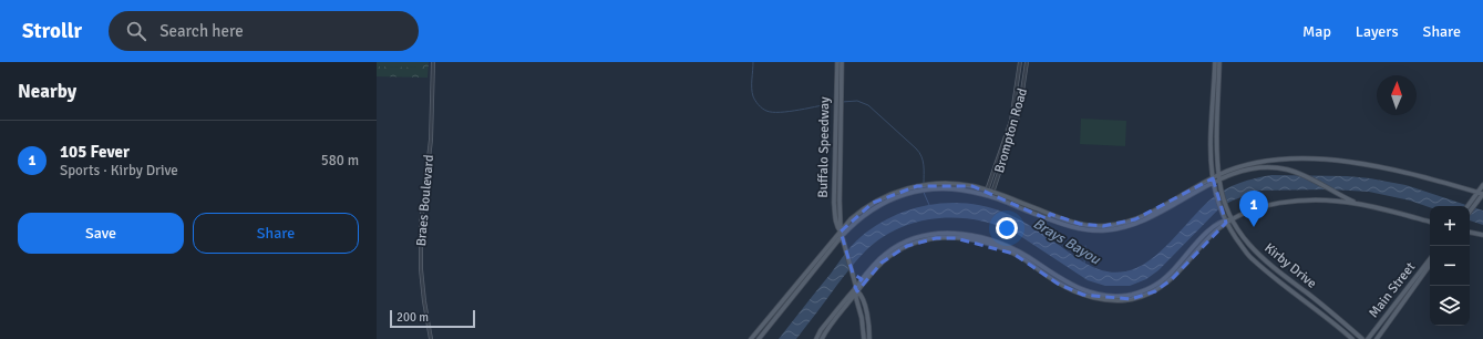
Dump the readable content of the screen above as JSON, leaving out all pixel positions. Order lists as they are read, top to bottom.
{
  "streets": {
    "main road": ["Buffalo Speedway", "Kirby Drive", "Main Street"],
    "street": ["Brompton Road", "Braes Boulevard"]
  },
  "water": ["Brays Bayou"],
  "scale_bar": "200 m",
  "north": "top",
  "page": {
    "header": "Strollr",
    "search": "Search here",
    "nav": ["Map", "Layers", "Share"],
    "heading": "Nearby",
    "list": [
      {
        "mark": "1",
        "name": "105 Fever",
        "note": "Sports · Kirby Drive",
        "value": "580 m"
      }
    ],
    "pins": "1",
    "buttons": ["Save", "Share"],
    "map_buttons": ["+", "−"],
    "scale": "200 m"
  }
}
